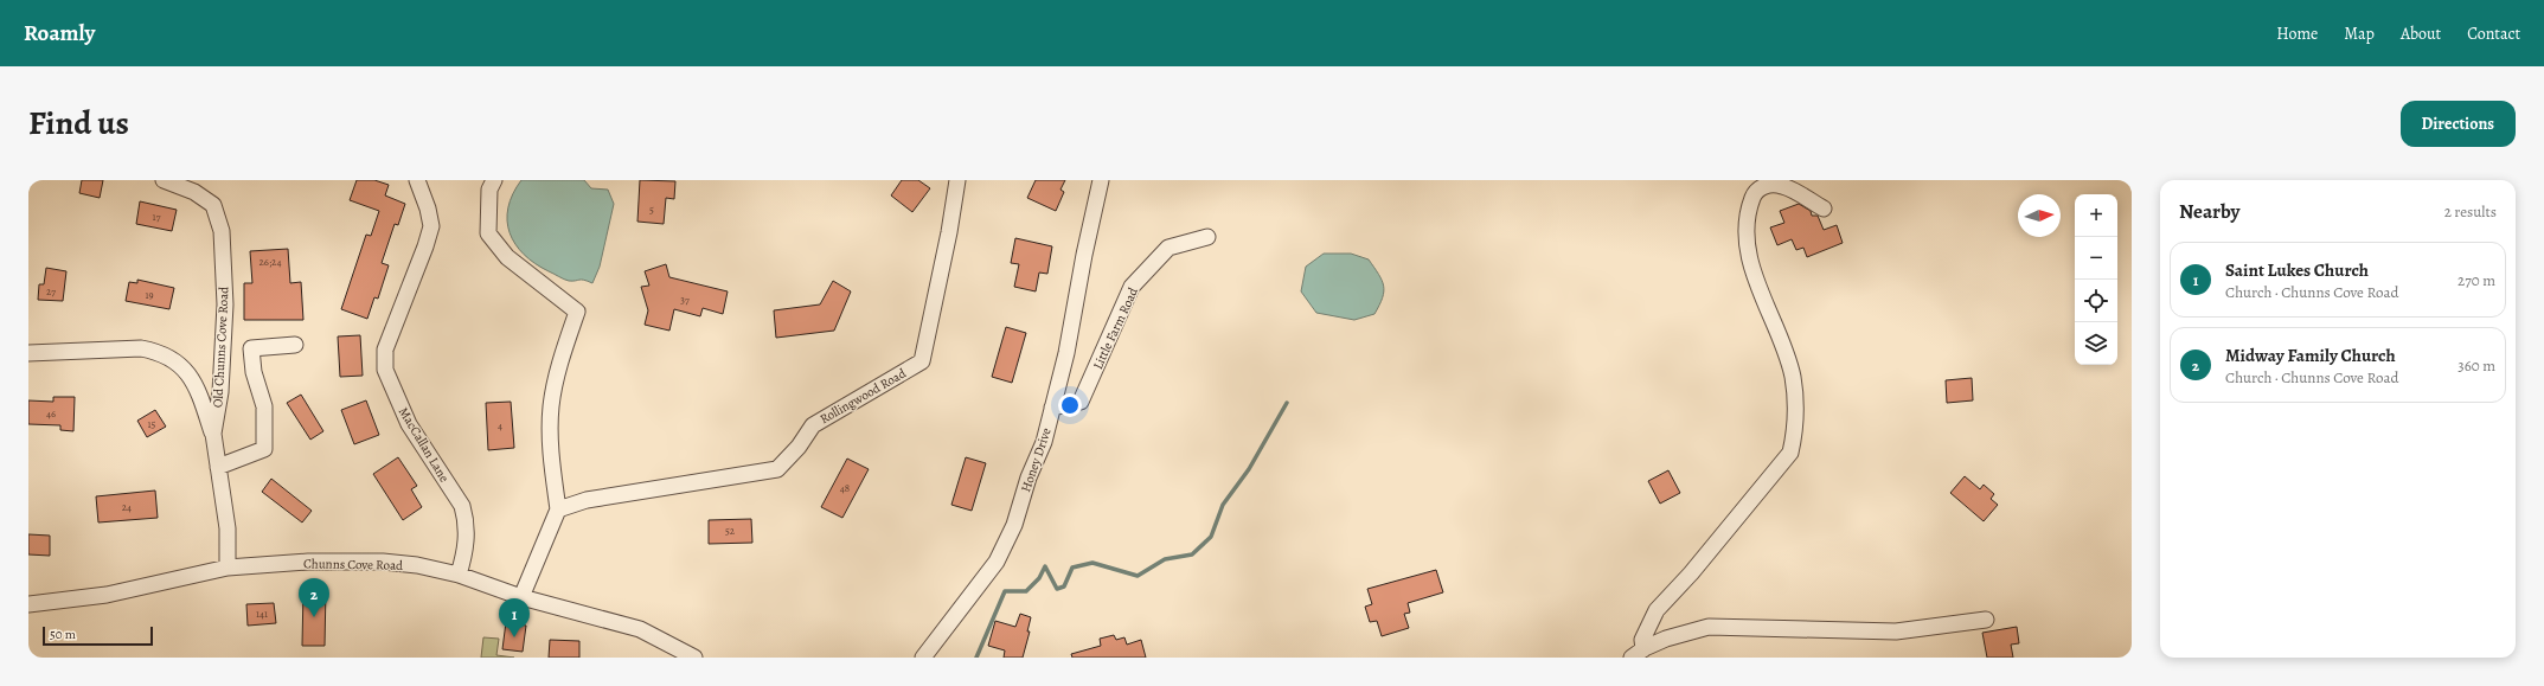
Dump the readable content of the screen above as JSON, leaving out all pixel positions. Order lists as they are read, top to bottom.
{
  "streets": {
    "street": [
      "Little Farm Road",
      "Old Chunns Cove Road",
      "Rollingwood Road",
      "MacCallan Lane",
      "Honey Drive",
      "Chunns Cove Road"
    ]
  },
  "crossings": [
    ["Little Farm Road", "Honey Drive"],
    ["Old Chunns Cove Road", "Chunns Cove Road"],
    ["MacCallan Lane", "Chunns Cove Road"]
  ],
  "house_numbers": [
    "5",
    "17",
    "26;24",
    "27",
    "19",
    "37",
    "46",
    "15",
    "4",
    "48",
    "24",
    "52",
    "141"
  ],
  "scale_bar": "50 m",
  "north": "right",
  "page": {
    "header": "Roamly",
    "nav": [
      "Home",
      "Map",
      "About",
      "Contact"
    ],
    "title": "Find us",
    "buttons": "Directions",
    "heading": ["Nearby", "2 results"],
    "map_buttons": ["+", "−"],
    "list": [
      {
        "mark": "1",
        "name": "Saint Lukes Church",
        "note": "Church · Chunns Cove Road",
        "value": "270 m"
      },
      {
        "mark": "2",
        "name": "Midway Family Church",
        "note": "Church · Chunns Cove Road",
        "value": "360 m"
      }
    ],
    "pins": ["2", "1"],
    "scale": "50 m"
  }
}
